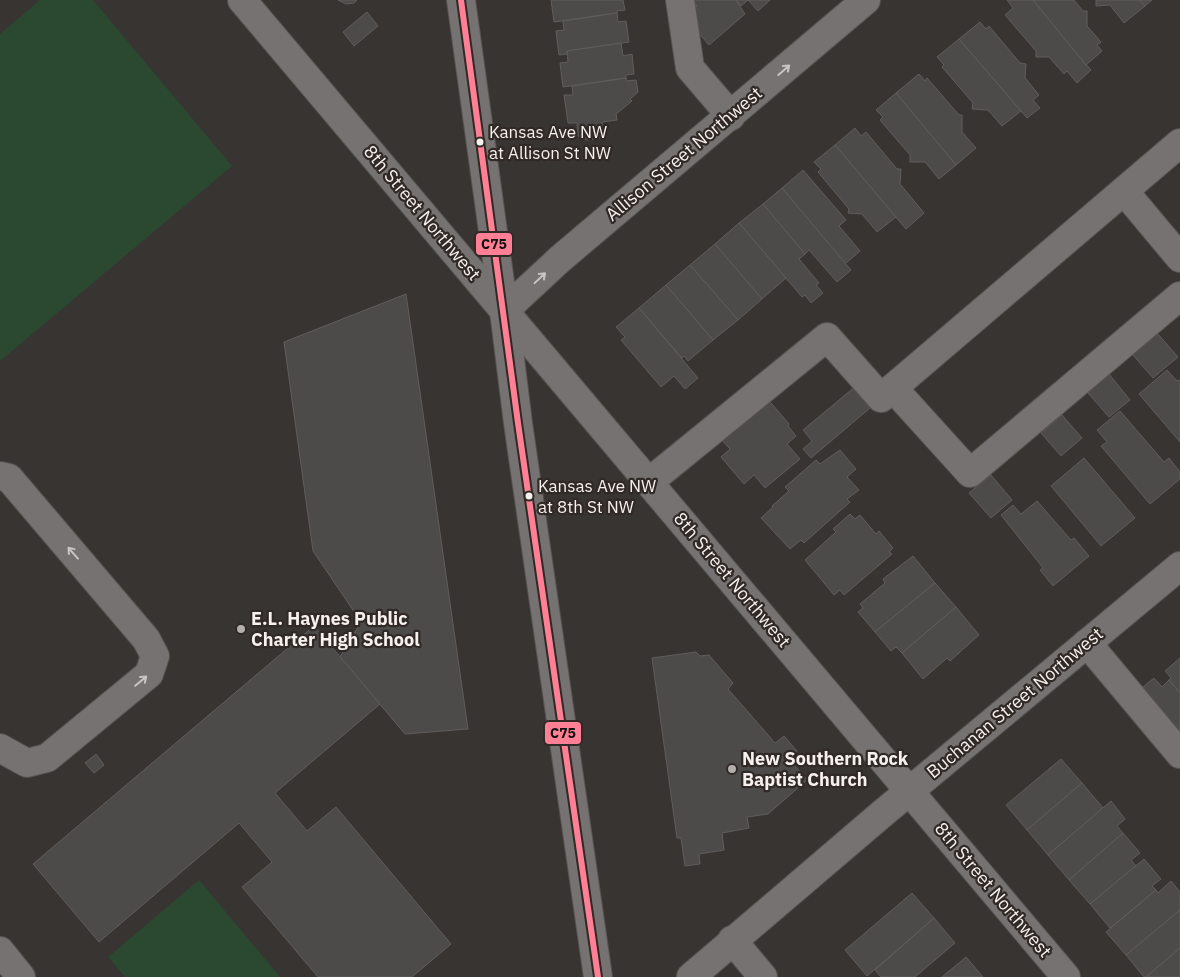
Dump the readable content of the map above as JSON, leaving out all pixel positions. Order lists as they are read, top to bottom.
{
  "streets": {
    "street": ["Allison Street Northwest", "8th Street Northwest", "Buchanan Street Northwest"]
  },
  "crossings": [
    ["Allison Street Northwest", "8th Street Northwest"],
    ["8th Street Northwest", "Buchanan Street Northwest"]
  ],
  "one_way": ["Allison Street Northwest"],
  "places": [
    "Kansas Ave NW at Allison St NW",
    "Kansas Ave NW at 8th St NW",
    "E.L. Haynes Public Charter High School",
    "New Southern Rock Baptist Church"
  ],
  "lines": ["transit line C75"]
}
